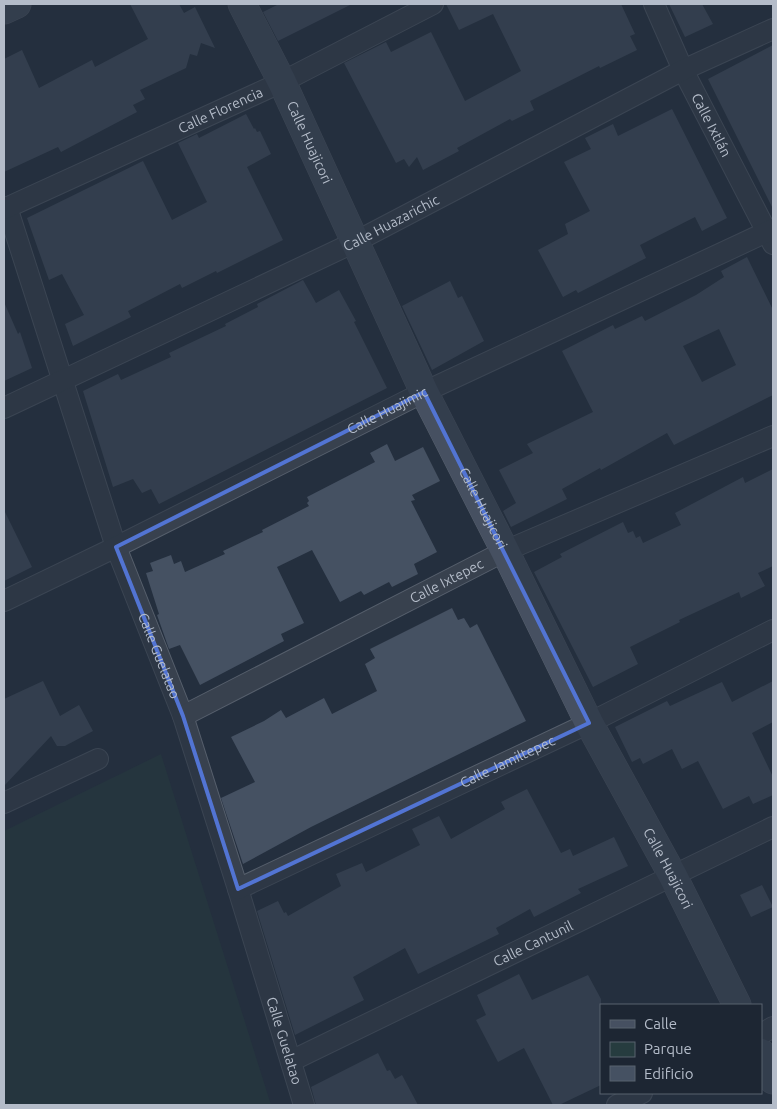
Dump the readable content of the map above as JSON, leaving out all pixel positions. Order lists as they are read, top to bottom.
{
  "streets": {
    "street": [
      "Calle Florencia",
      "Calle Ixtlán",
      "Calle Huajicori",
      "Calle Huazarichic",
      "Calle Huajimic",
      "Calle Ixtepec",
      "Calle Guelatao",
      "Calle Jamiltepec",
      "Calle Cantunil"
    ]
  },
  "crossings": [
    ["Calle Florencia", "Calle Huajicori"],
    ["Calle Florencia", "Calle Guelatao"],
    ["Calle Ixtlán", "Calle Huazarichic"],
    ["Calle Ixtlán", "Calle Huajimic"],
    ["Calle Huajicori", "Calle Huazarichic"],
    ["Calle Huajicori", "Calle Huajimic"],
    ["Calle Huajicori", "Calle Ixtepec"],
    ["Calle Huajicori", "Calle Jamiltepec"],
    ["Calle Huajicori", "Calle Cantunil"],
    ["Calle Huazarichic", "Calle Guelatao"],
    ["Calle Huajimic", "Calle Guelatao"],
    ["Calle Ixtepec", "Calle Guelatao"],
    ["Calle Guelatao", "Calle Jamiltepec"],
    ["Calle Guelatao", "Calle Cantunil"]
  ],
  "legend": ["Calle", "Parque", "Edificio"]
}
